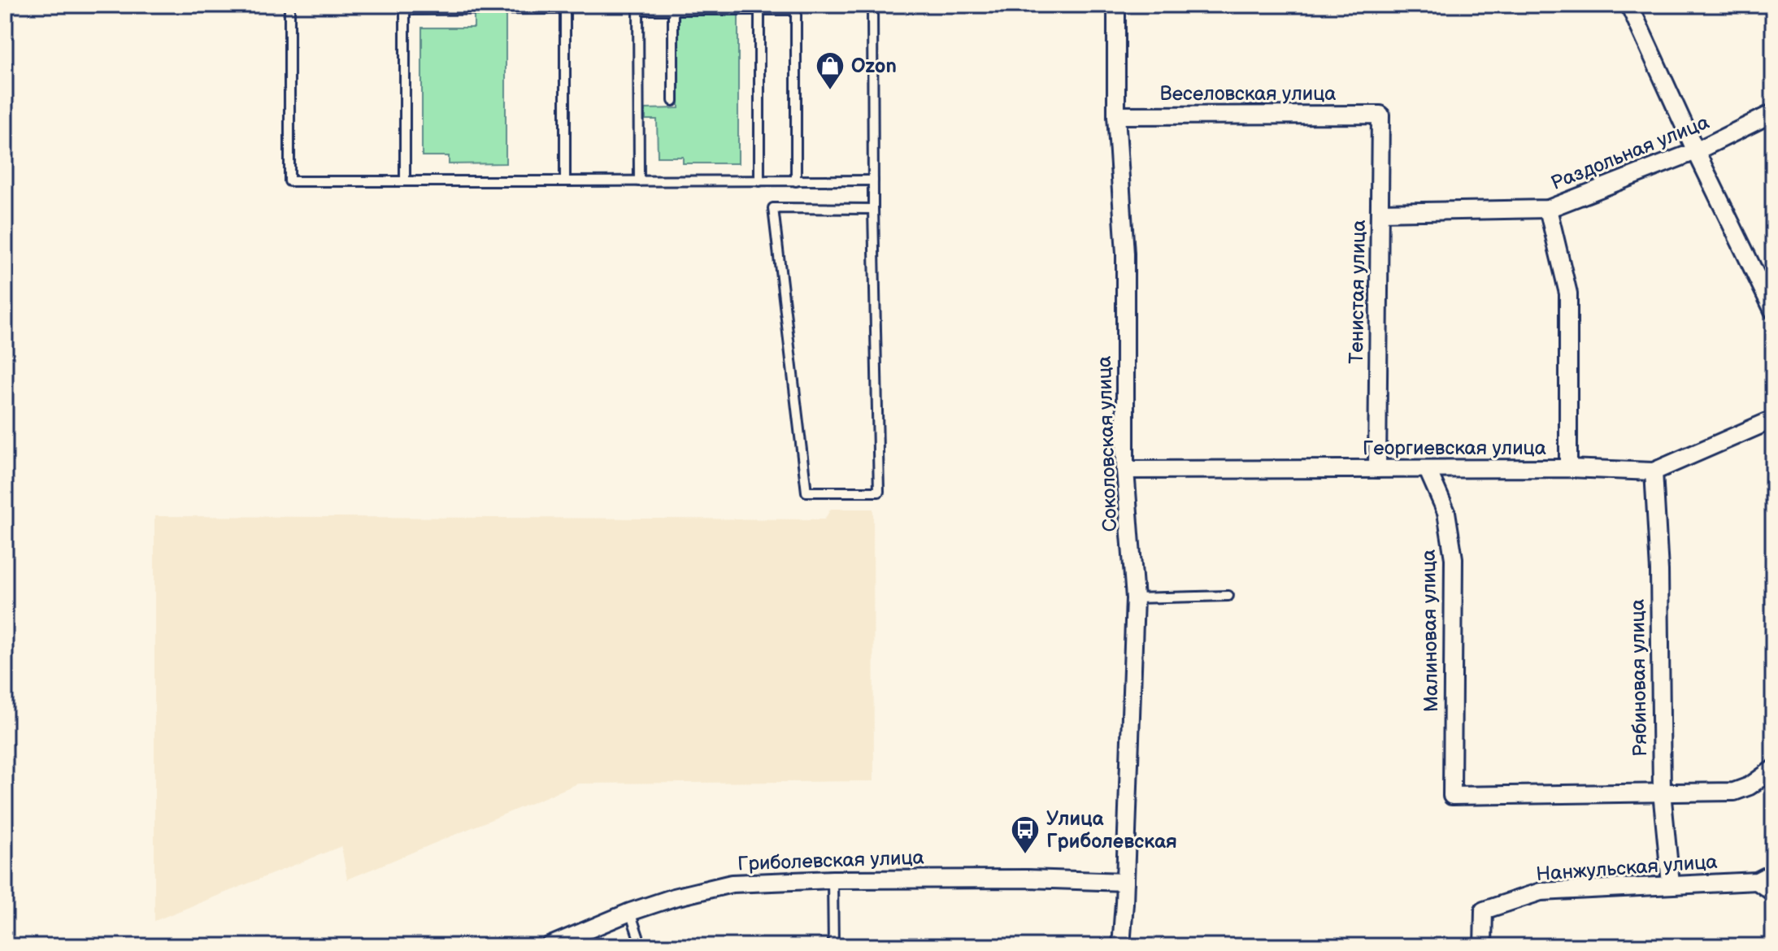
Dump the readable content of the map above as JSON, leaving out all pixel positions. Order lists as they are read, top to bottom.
{
  "streets": {
    "street": [
      "Веселовская улица",
      "Раздольная улица",
      "Тенистая улица",
      "Соколовская улица",
      "Георгиевская улица",
      "Малиновая улица",
      "Рябиновая улица",
      "Гриболевская улица",
      "Нанжульская улица"
    ]
  },
  "crossings": [
    ["Веселовская улица", "Тенистая улица"],
    ["Веселовская улица", "Соколовская улица"],
    ["Раздольная улица", "Тенистая улица"],
    ["Тенистая улица", "Георгиевская улица"],
    ["Соколовская улица", "Георгиевская улица"],
    ["Соколовская улица", "Гриболевская улица"],
    ["Георгиевская улица", "Малиновая улица"],
    ["Георгиевская улица", "Рябиновая улица"],
    ["Малиновая улица", "Рябиновая улица"],
    ["Рябиновая улица", "Нанжульская улица"]
  ],
  "places": {
    "shop": ["Ozon"],
    "bus stop": ["Улица Гриболевская"]
  }
}
